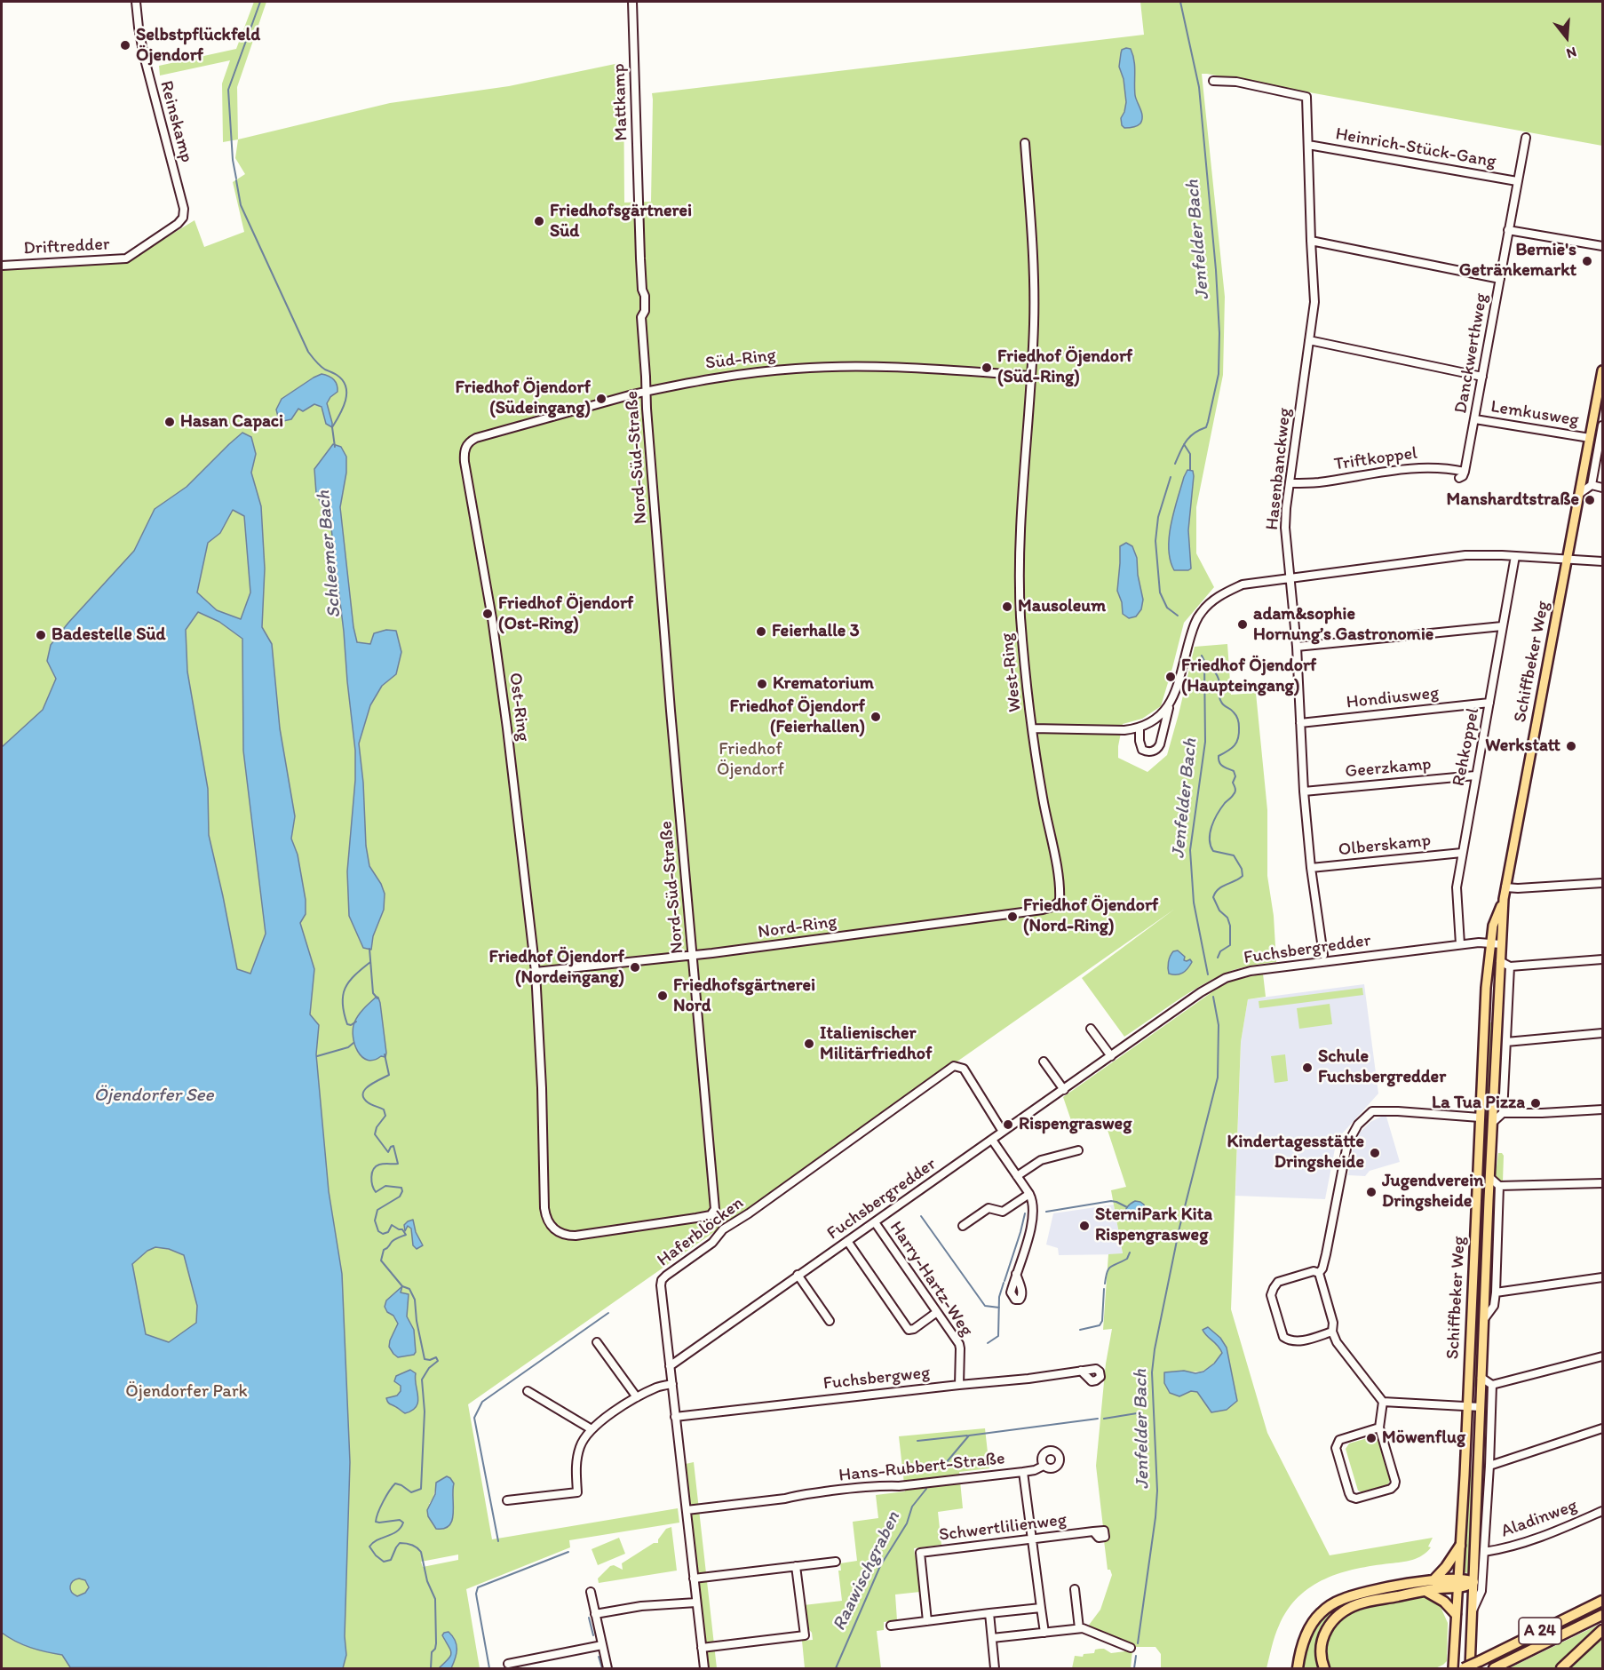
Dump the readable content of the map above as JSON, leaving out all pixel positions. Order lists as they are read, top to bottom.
{
  "streets": {
    "highway": ["A 24"],
    "main road": ["Schiffbeker Weg"],
    "street": [
      "Mattkamp",
      "Reinskamp",
      "Heinrich-Stück-Gang",
      "Driftredder",
      "Danckwerthweg",
      "Süd-Ring",
      "Lemkusweg",
      "Nord-Süd-Straße",
      "Triftkoppel",
      "Hasenbanckweg",
      "West-Ring",
      "Hondiusweg",
      "Ost-Ring",
      "Rehkoppel",
      "Geerzkamp",
      "Olberskamp",
      "Nord-Ring",
      "Fuchsbergredder",
      "Haferblöcken",
      "Harry-Hartz-Weg",
      "Fuchsbergweg",
      "Hans-Rubbert-Straße",
      "Aladinweg",
      "Schwertlilienweg"
    ]
  },
  "crossings": [
    ["Mattkamp", "Nord-Süd-Straße"],
    ["Reinskamp", "Driftredder"],
    ["Heinrich-Stück-Gang", "Danckwerthweg"],
    ["Heinrich-Stück-Gang", "Hasenbanckweg"],
    ["Danckwerthweg", "Lemkusweg"],
    ["Danckwerthweg", "Triftkoppel"],
    ["Süd-Ring", "Nord-Süd-Straße"],
    ["Süd-Ring", "West-Ring"],
    ["Süd-Ring", "Ost-Ring"],
    ["Lemkusweg", "Schiffbeker Weg"],
    ["Nord-Süd-Straße", "Ost-Ring"],
    ["Nord-Süd-Straße", "Nord-Ring"],
    ["Triftkoppel", "Hasenbanckweg"],
    ["Hasenbanckweg", "Hondiusweg"],
    ["Hasenbanckweg", "Geerzkamp"],
    ["Hasenbanckweg", "Olberskamp"],
    ["Schiffbeker Weg", "Fuchsbergredder"],
    ["Schiffbeker Weg", "Aladinweg"],
    ["West-Ring", "Nord-Ring"],
    ["Hondiusweg", "Rehkoppel"],
    ["Ost-Ring", "Nord-Ring"],
    ["Rehkoppel", "Geerzkamp"],
    ["Rehkoppel", "Olberskamp"],
    ["Rehkoppel", "Fuchsbergredder"],
    ["Fuchsbergredder", "Haferblöcken"],
    ["Fuchsbergredder", "Harry-Hartz-Weg"],
    ["Haferblöcken", "Fuchsbergweg"],
    ["Haferblöcken", "Hans-Rubbert-Straße"],
    ["Harry-Hartz-Weg", "Fuchsbergweg"],
    ["Hans-Rubbert-Straße", "Schwertlilienweg"]
  ],
  "water": [
    "Jenfelder Bach",
    "Schleemer Bach",
    "Öjendorfer See",
    "Raawischgraben"
  ],
  "parks": ["Friedhof Öjendorf", "Öjendorfer Park"],
  "places": [
    "Selbstpflückfeld Öjendorf",
    "Friedhofsgärtnerei Süd",
    "Bernie's Getränkemarkt",
    "Friedhof Öjendorf (Süd-Ring)",
    "Friedhof Öjendorf (Südeingang)",
    "Hasan Capaci",
    "Manshardtstraße",
    "Mausoleum",
    "Friedhof Öjendorf (Ost-Ring)",
    "adam&sophie Hornung’s Gastronomie",
    "Feierhalle 3",
    "Badestelle Süd",
    "Friedhof Öjendorf (Haupteingang)",
    "Krematorium",
    "Friedhof Öjendorf (Feierhallen)",
    "Werkstatt",
    "Friedhof Öjendorf (Nord-Ring)",
    "Friedhof Öjendorf (Nordeingang)",
    "Friedhofsgärtnerei Nord",
    "Italienischer Militärfriedhof",
    "Schule Fuchsbergredder",
    "La Tua Pizza",
    "Rispengrasweg",
    "Kindertagesstätte Dringsheide",
    "Jugendverein Dringsheide",
    "SterniPark Kita Rispengrasweg",
    "Möwenflug"
  ],
  "north": "bottom"
}
